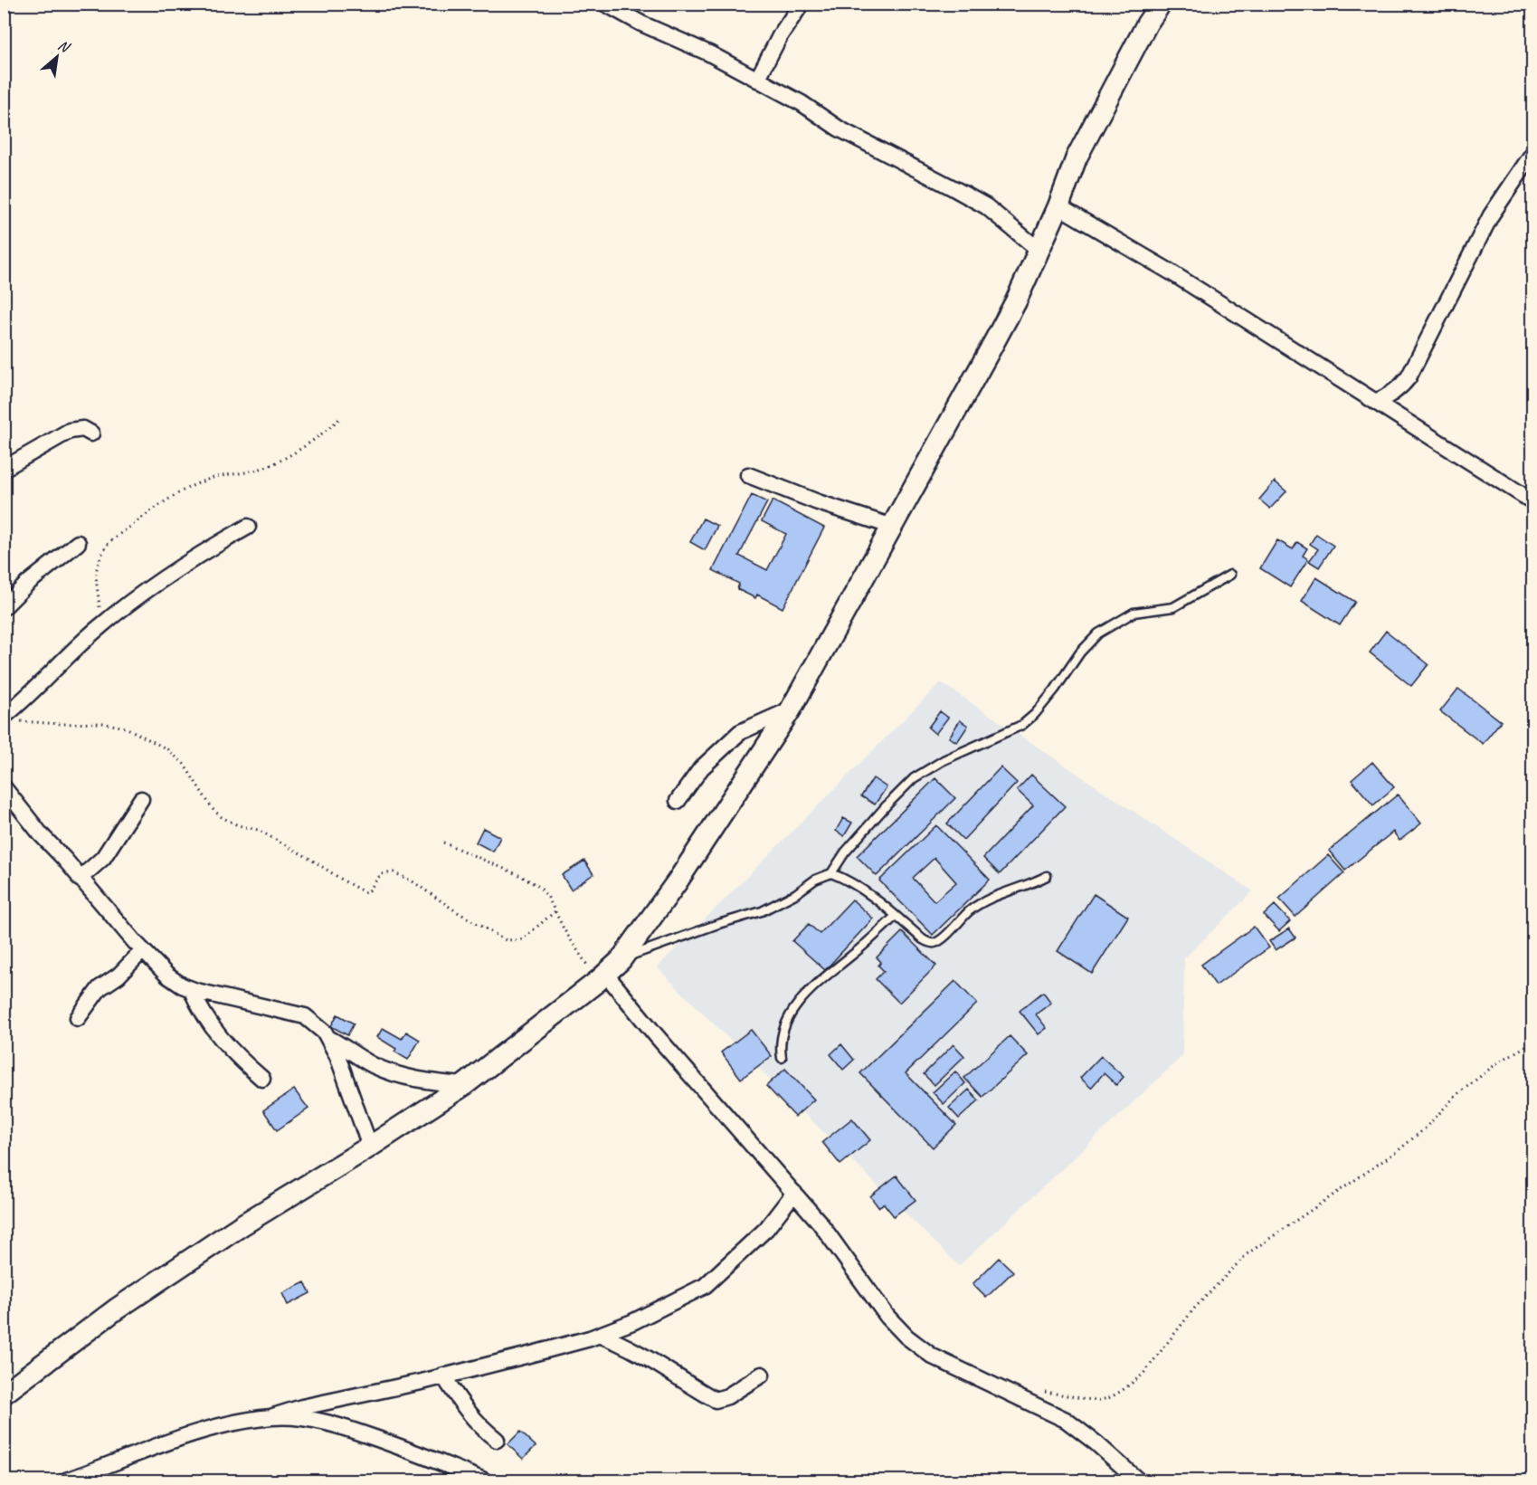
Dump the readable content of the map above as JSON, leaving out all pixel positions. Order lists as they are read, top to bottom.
{
  "north": "top right"
}
